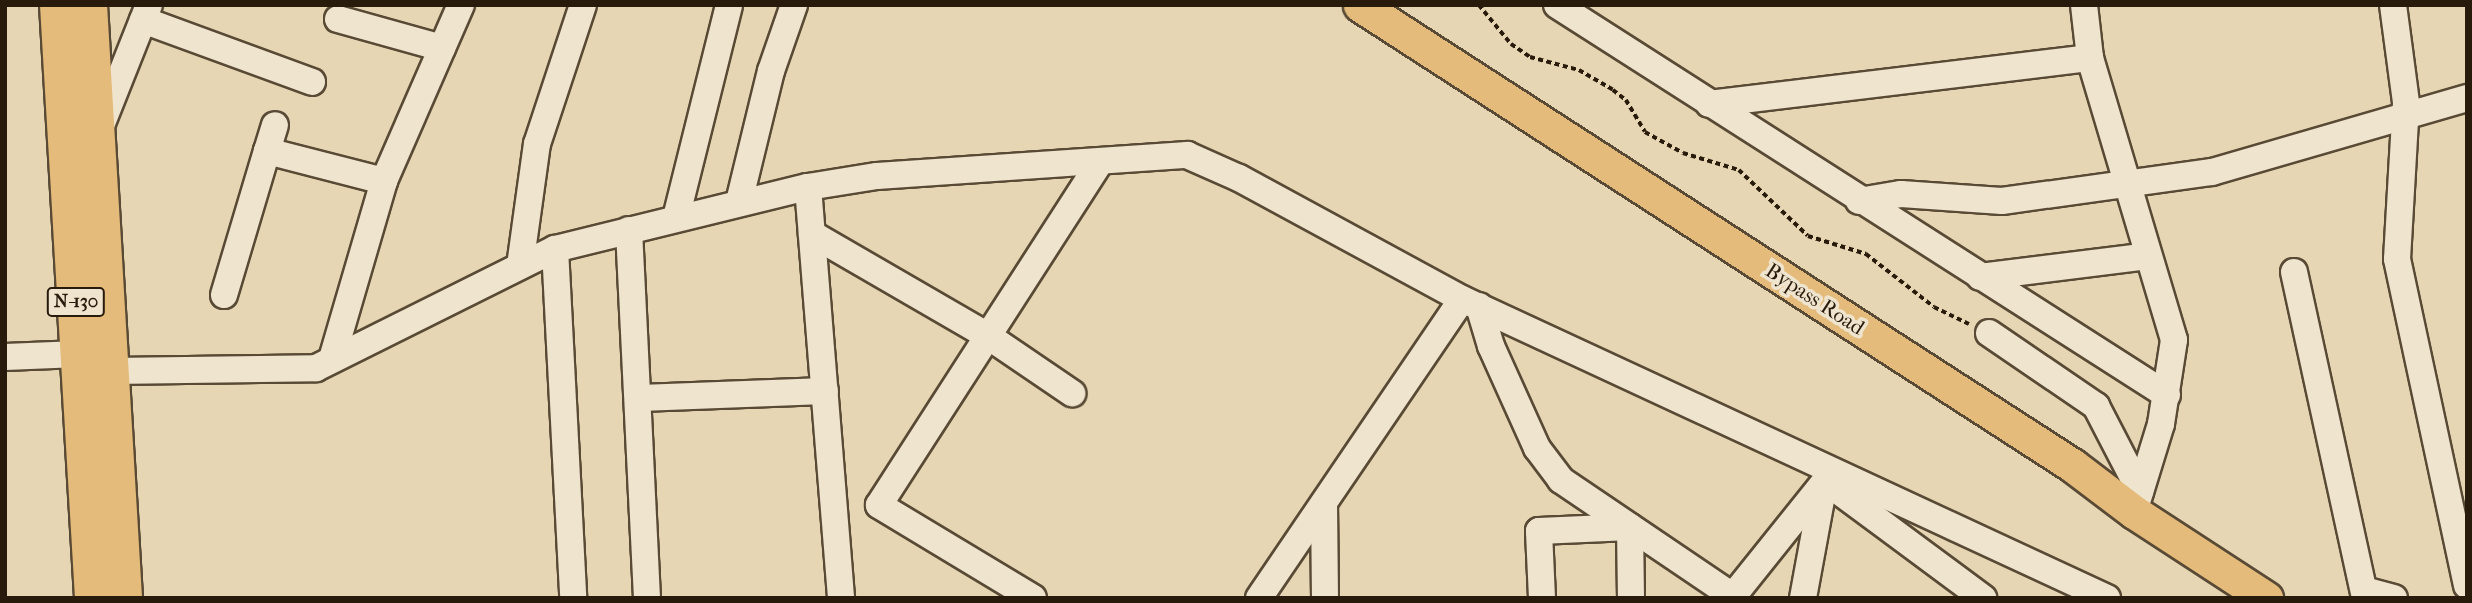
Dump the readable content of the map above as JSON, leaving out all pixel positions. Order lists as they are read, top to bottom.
{
  "streets": {
    "highway": ["N-130"],
    "main road": ["Bypass Road"]
  }
}
